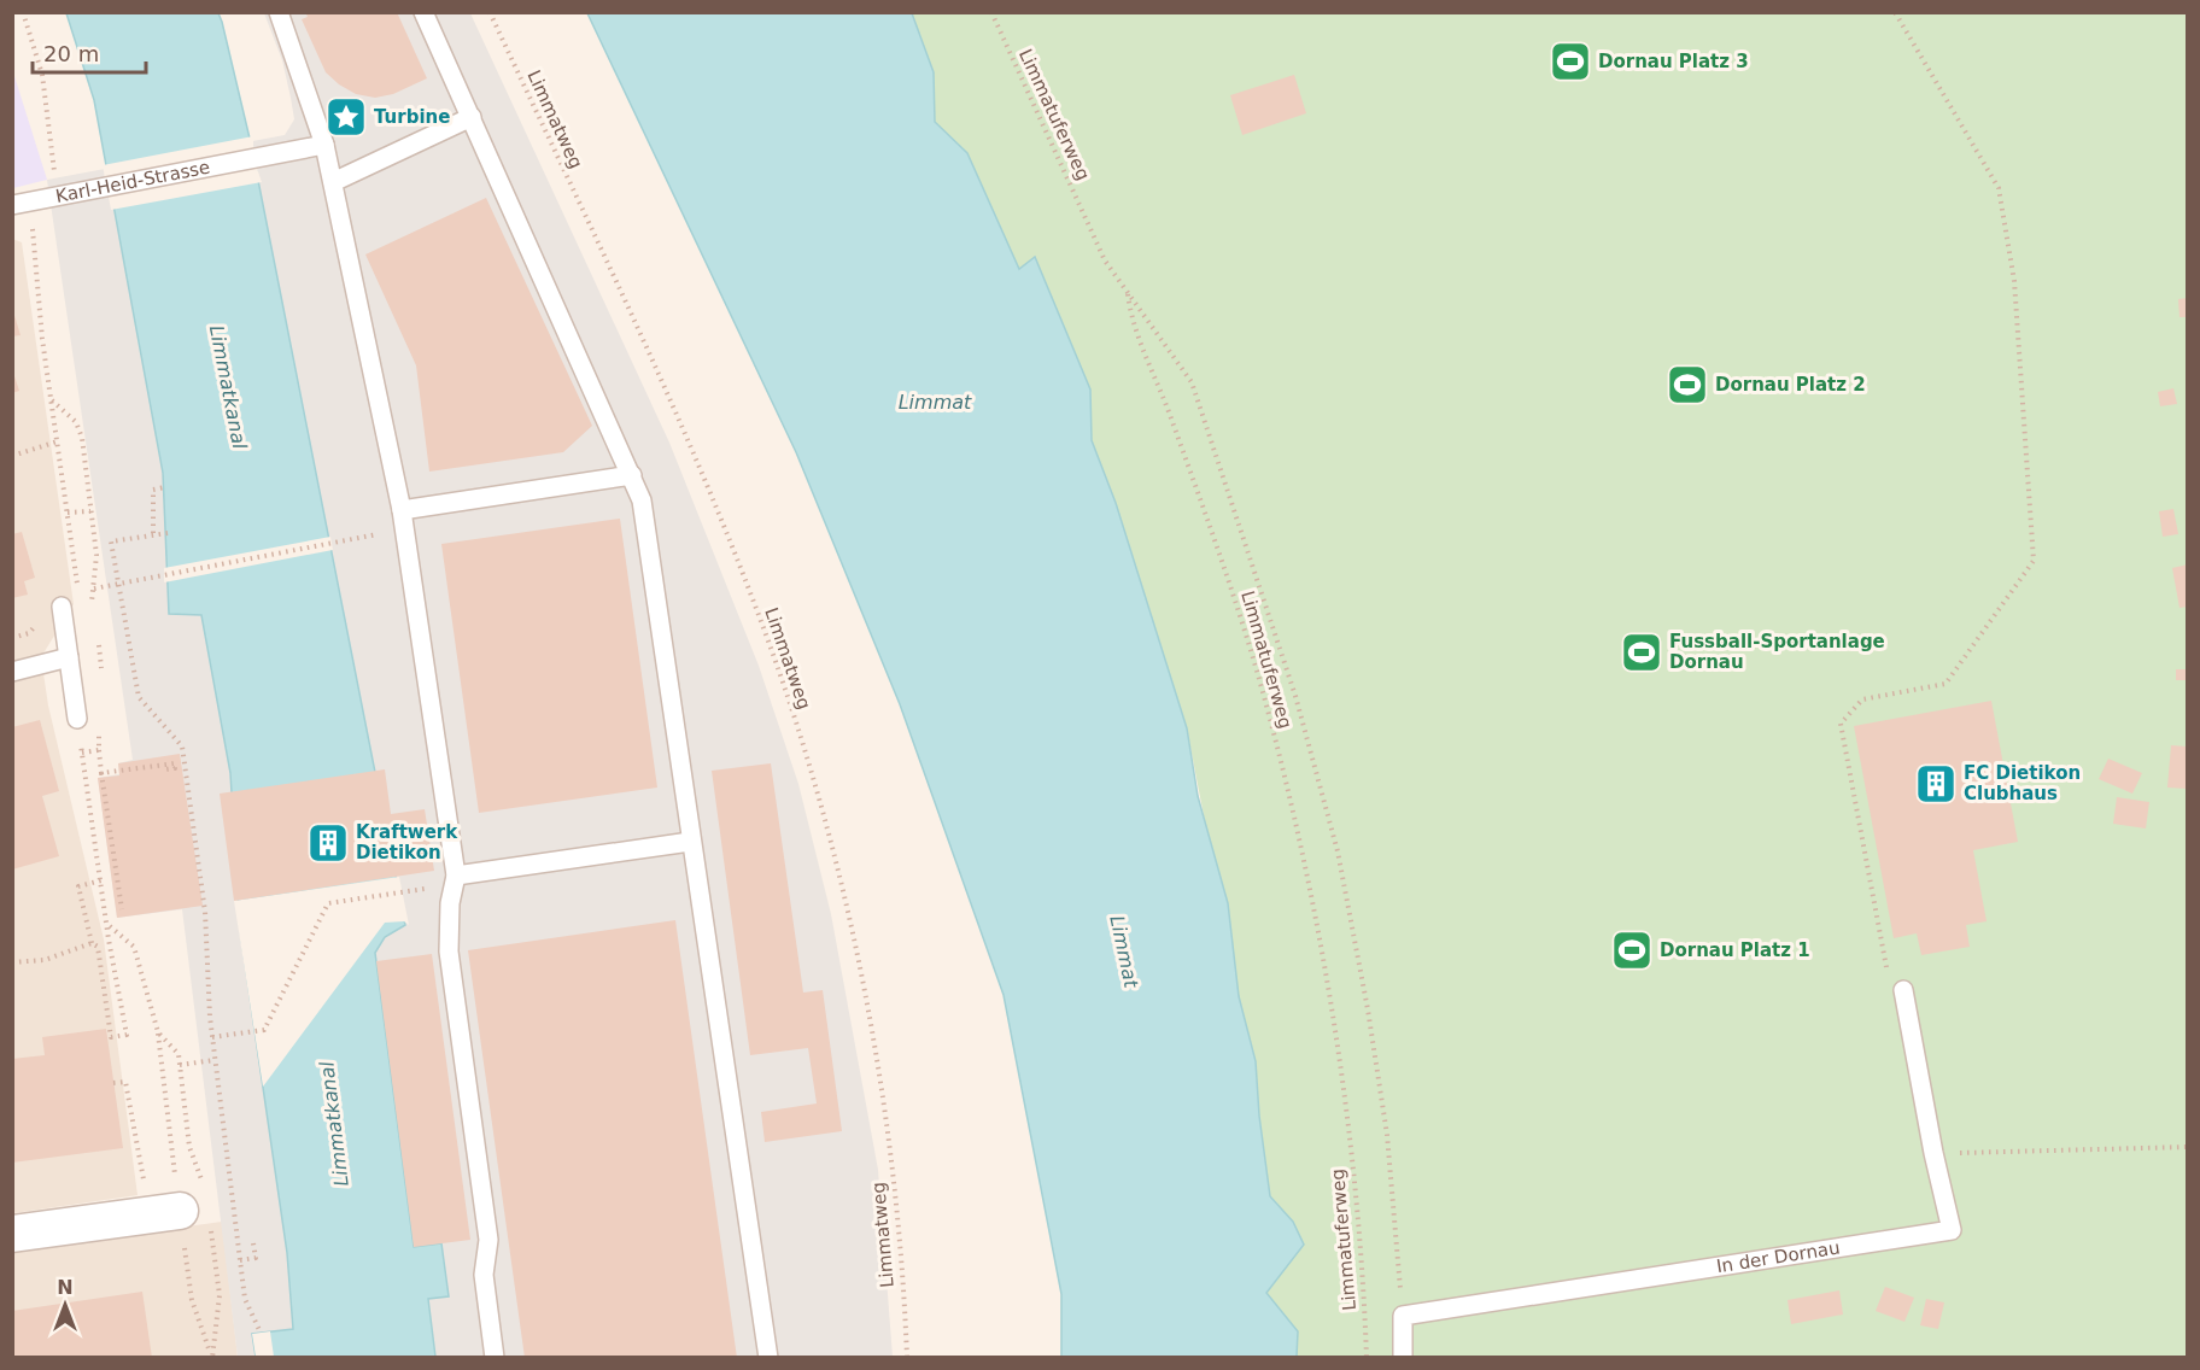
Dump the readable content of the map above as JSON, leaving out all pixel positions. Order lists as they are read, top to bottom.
{
  "streets": {
    "lane": ["Karl-Heid-Strasse", "In der Dornau"],
    "path": ["Limmatuferweg", "Limmatweg"]
  },
  "water": ["Limmatkanal", "Limmat"],
  "places": {
    "sports": [
      "Dornau Platz 3",
      "Dornau Platz 2",
      "Fussball-Sportanlage Dornau",
      "Dornau Platz 1"
    ],
    "place": ["Turbine"],
    "building": ["FC Dietikon Clubhaus", "Kraftwerk Dietikon"]
  },
  "scale_bar": "20 m",
  "north": "top"
}
